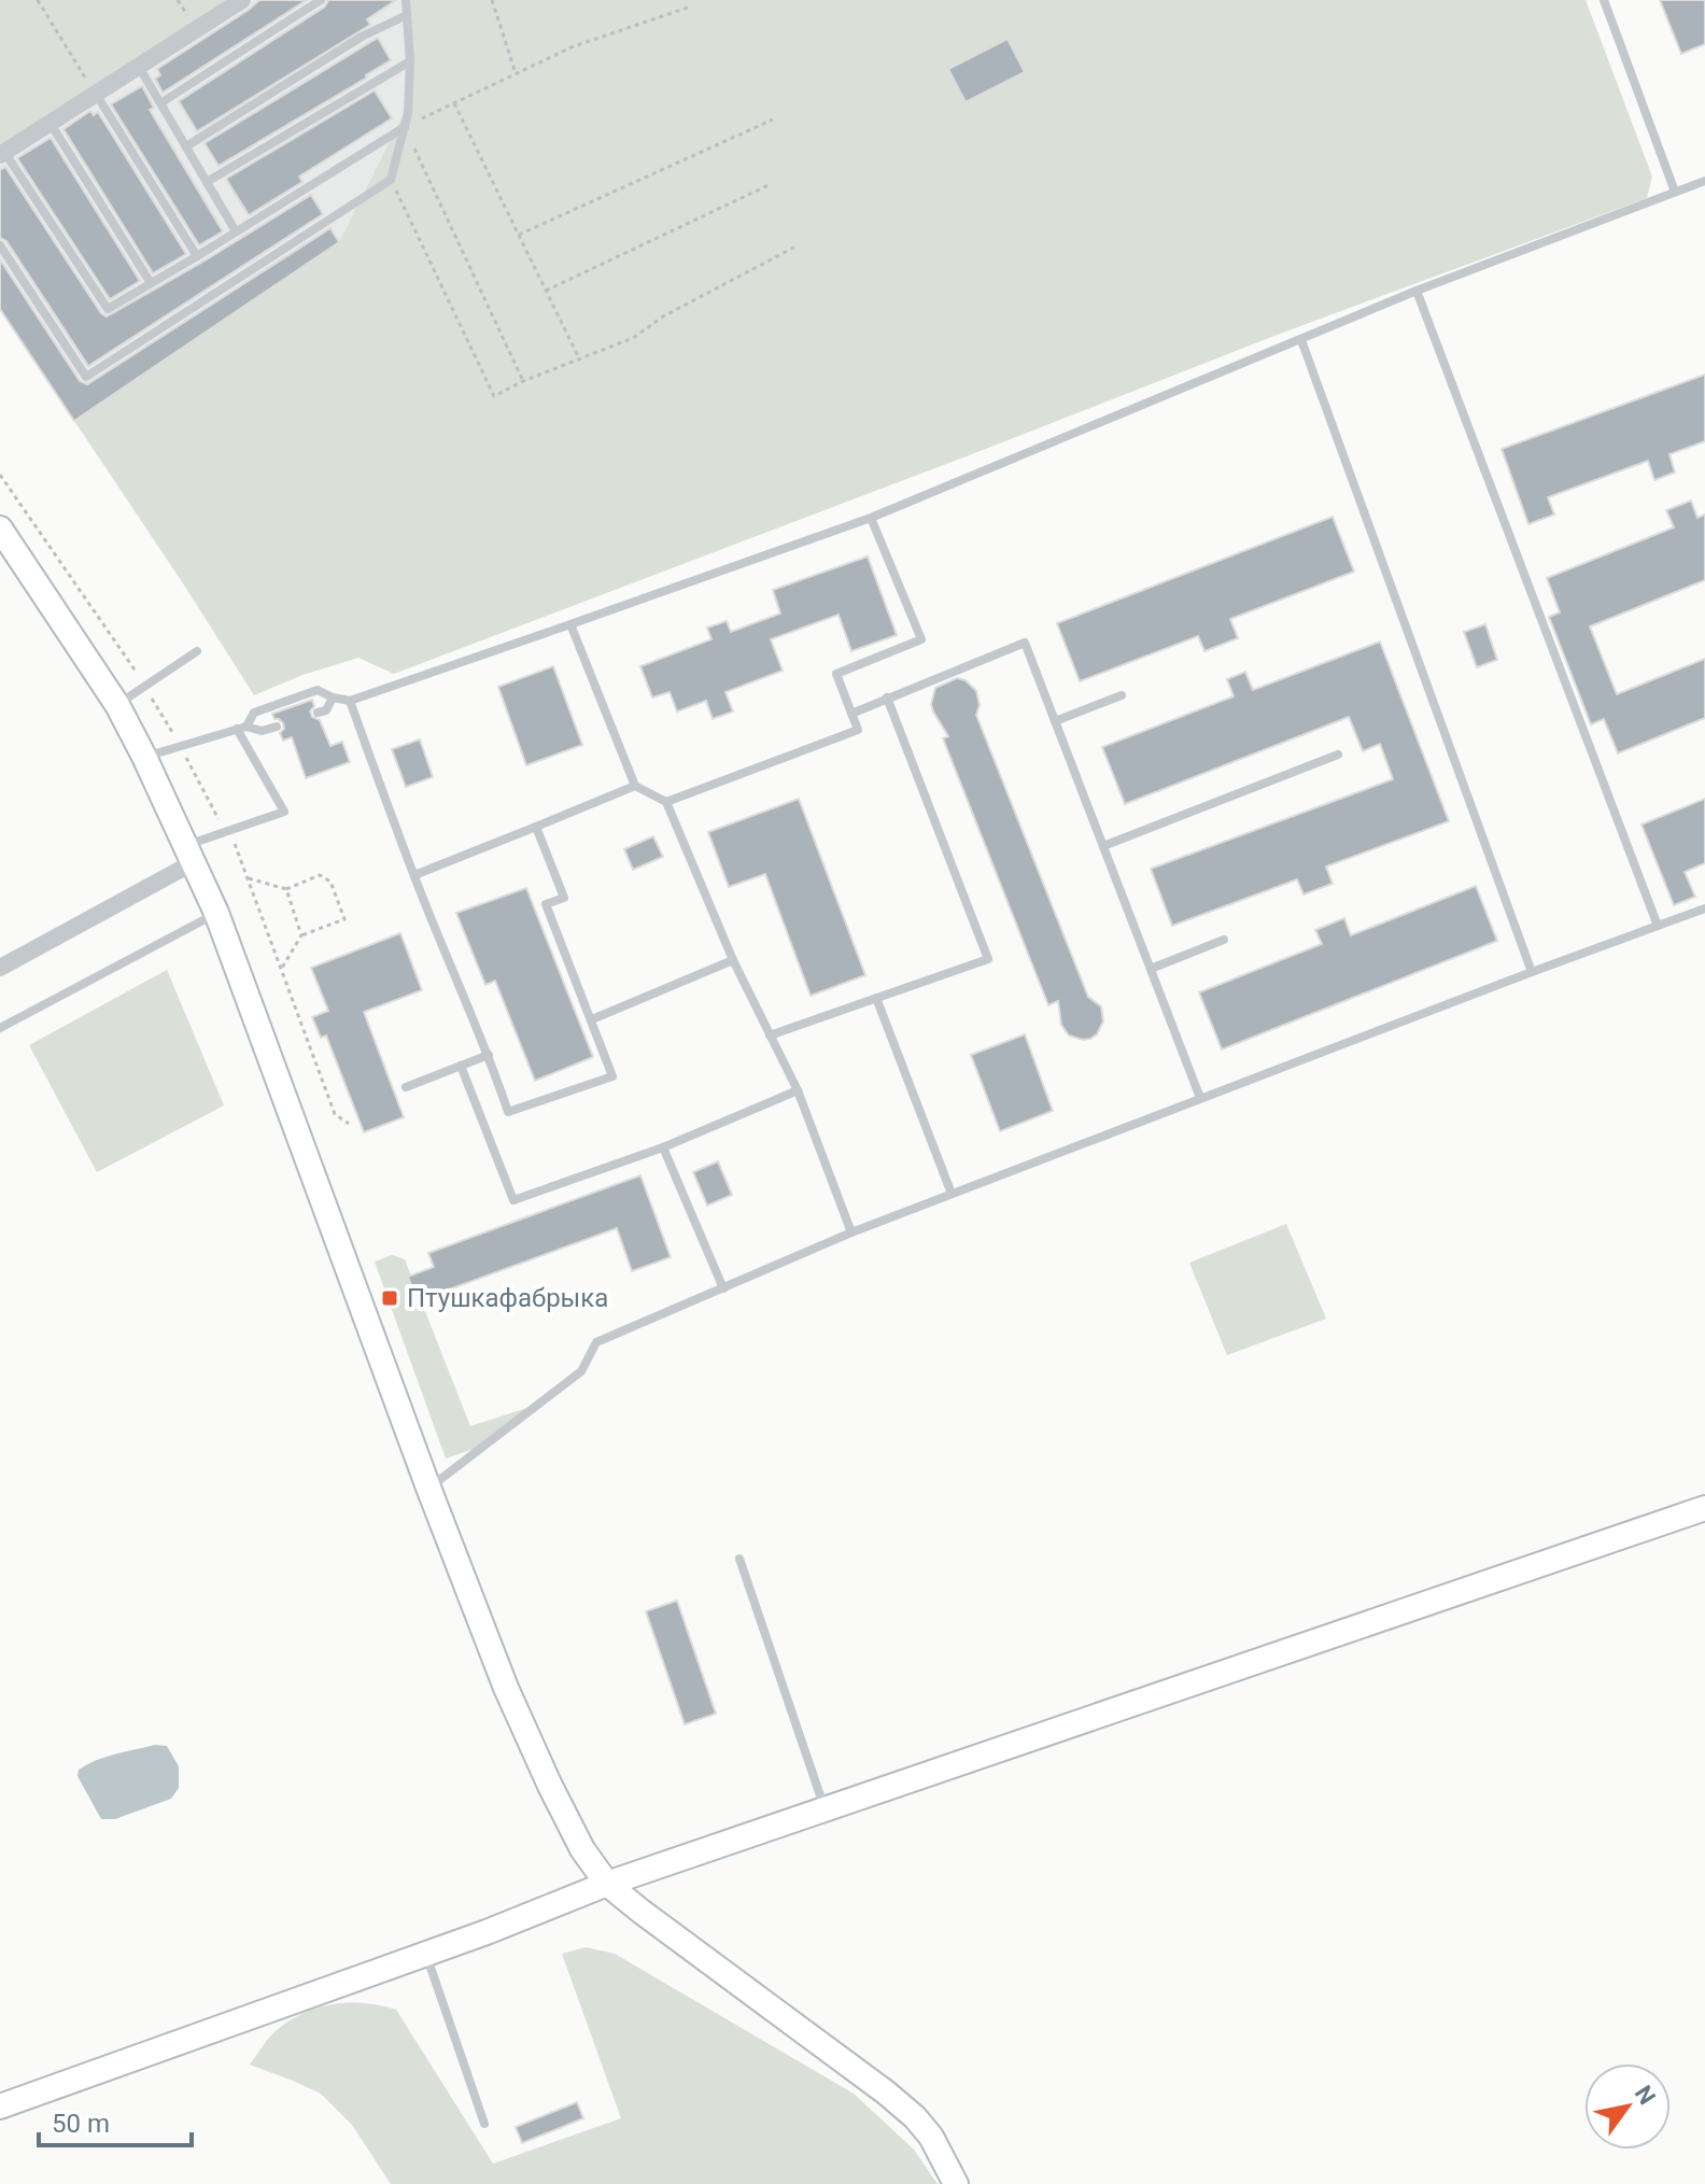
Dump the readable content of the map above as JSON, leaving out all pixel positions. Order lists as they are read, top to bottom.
{
  "places": {
    "transit": ["Птушкафабрыка"]
  },
  "scale_bar": "50 m",
  "north": "top right"
}
